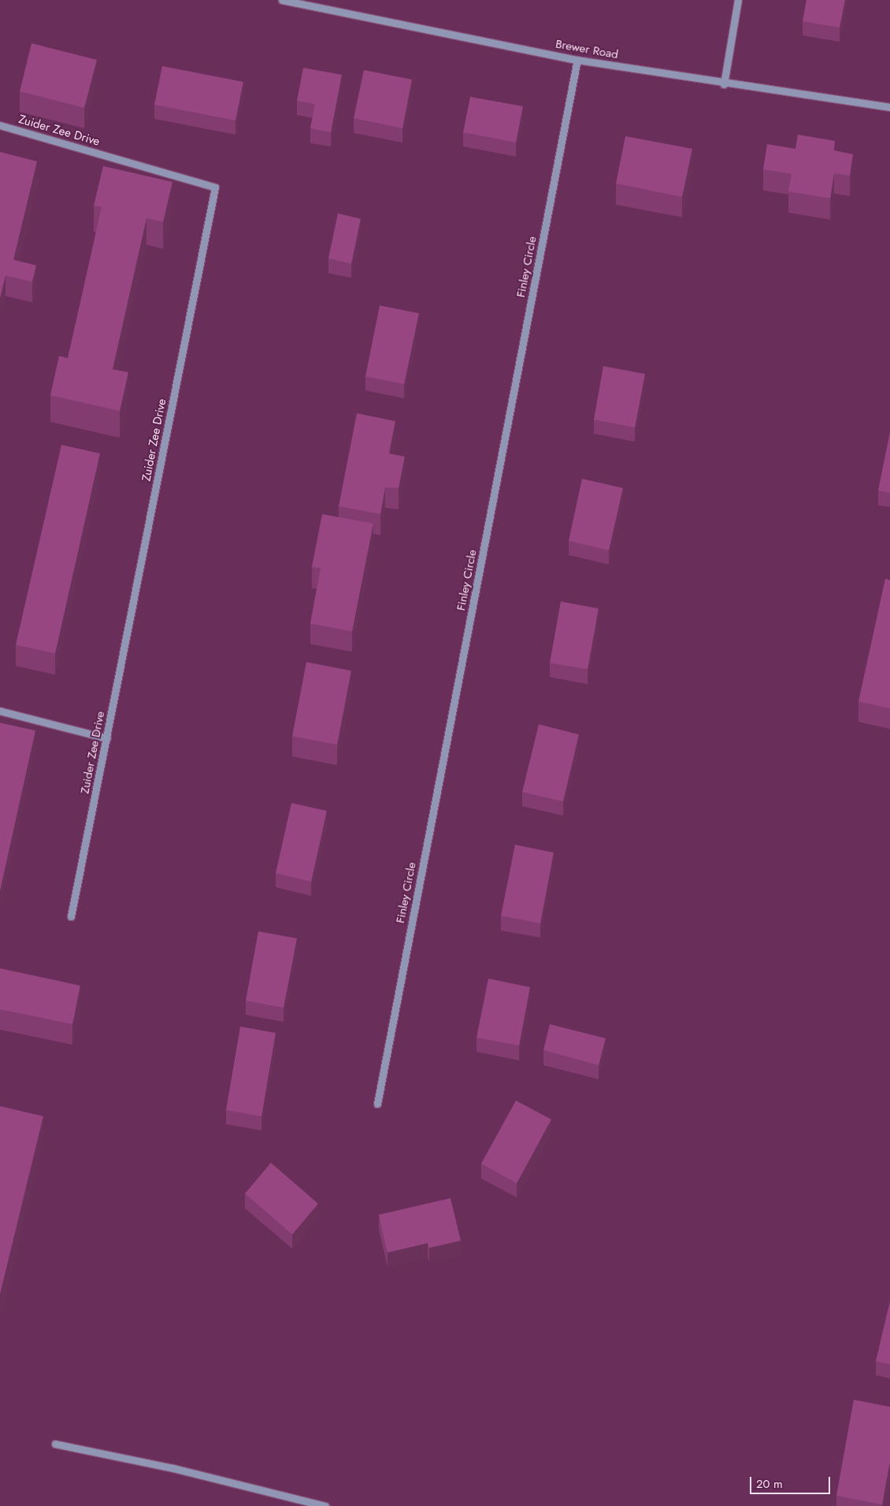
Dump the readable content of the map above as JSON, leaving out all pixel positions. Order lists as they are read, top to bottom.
{
  "streets": {
    "street": ["Brewer Road", "Zuider Zee Drive", "Finley Circle"]
  },
  "crossings": [
    ["Brewer Road", "Finley Circle"]
  ],
  "scale_bar": "20 m"
}
